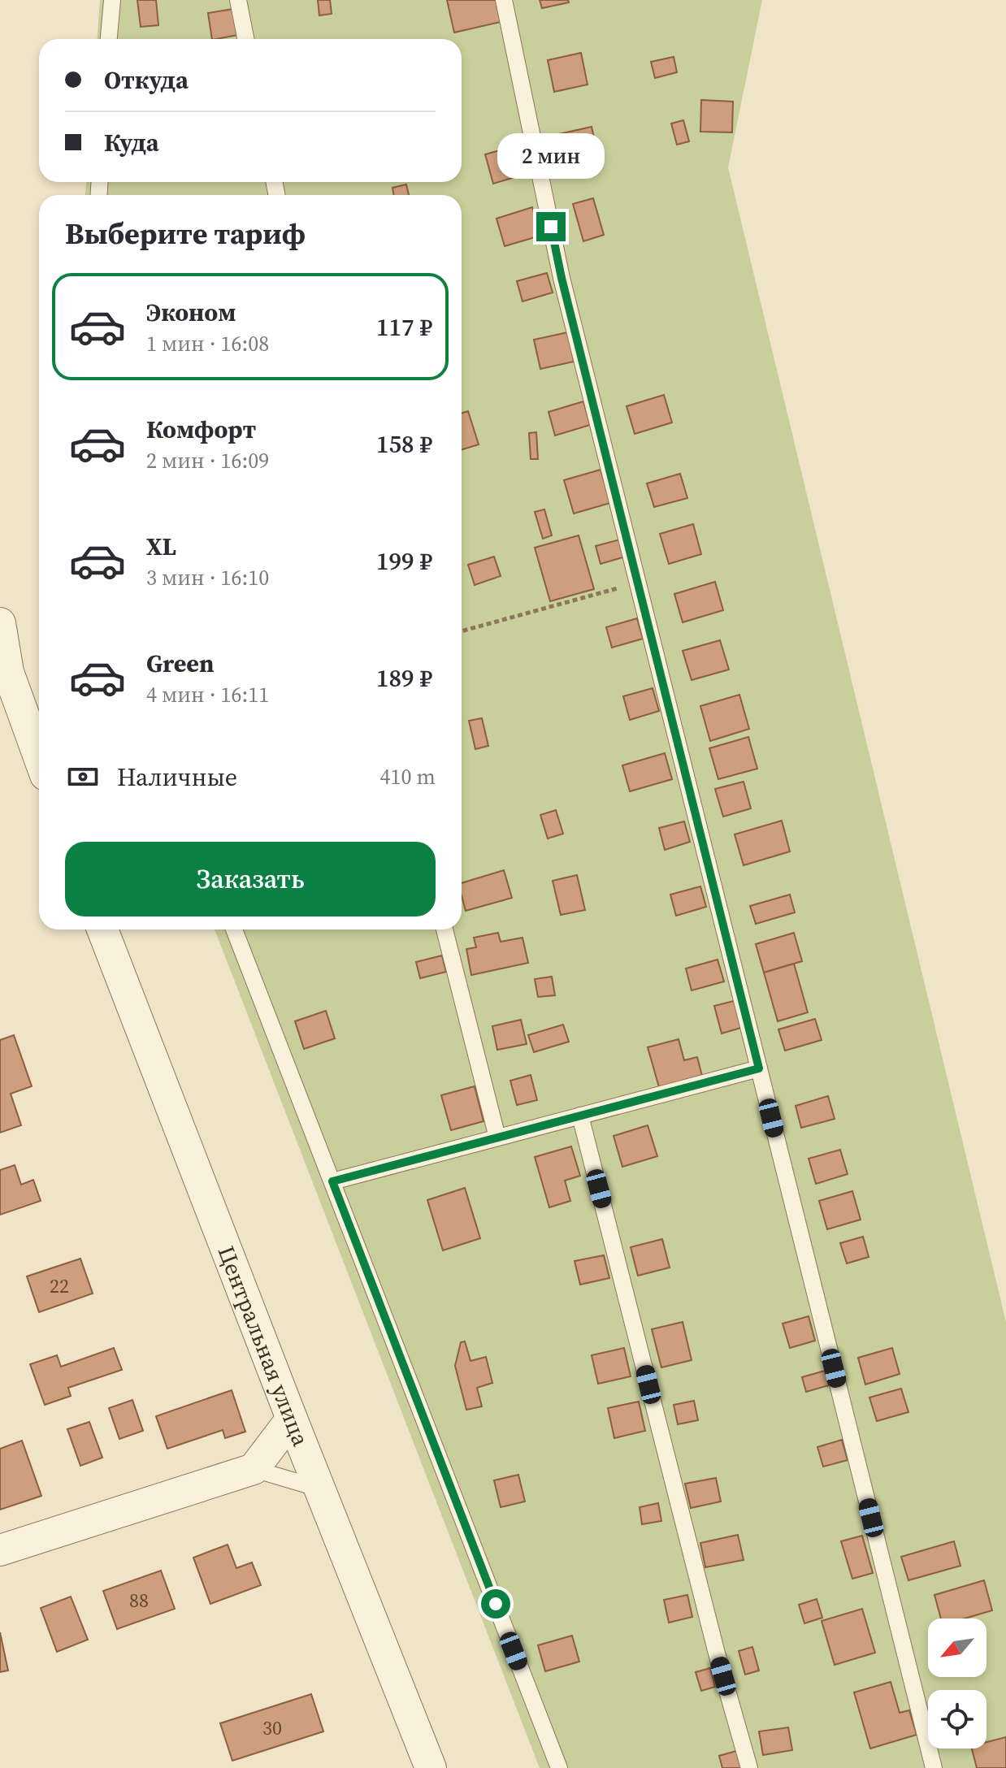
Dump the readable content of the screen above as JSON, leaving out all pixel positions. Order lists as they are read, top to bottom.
{
  "streets": {
    "street": ["Центральная улица"]
  },
  "house_numbers": ["22", "88", "30"],
  "north": "bottom left",
  "page": {
    "banner": ["Откуда", "Куда"],
    "bubble": "2 мин",
    "heading": "Выберите тариф",
    "list": [
      {
        "name": "Эконом",
        "note": "1 мин · 16:08",
        "value": "117 ₽"
      },
      {
        "name": "Комфорт",
        "note": "2 мин · 16:09",
        "value": "158 ₽"
      },
      {
        "name": "XL",
        "note": "3 мин · 16:10",
        "value": "199 ₽"
      },
      {
        "name": "Green",
        "note": "4 мин · 16:11",
        "value": "189 ₽"
      }
    ],
    "pay": ["Наличные", "410 m"],
    "buttons": "Заказать"
  }
}
